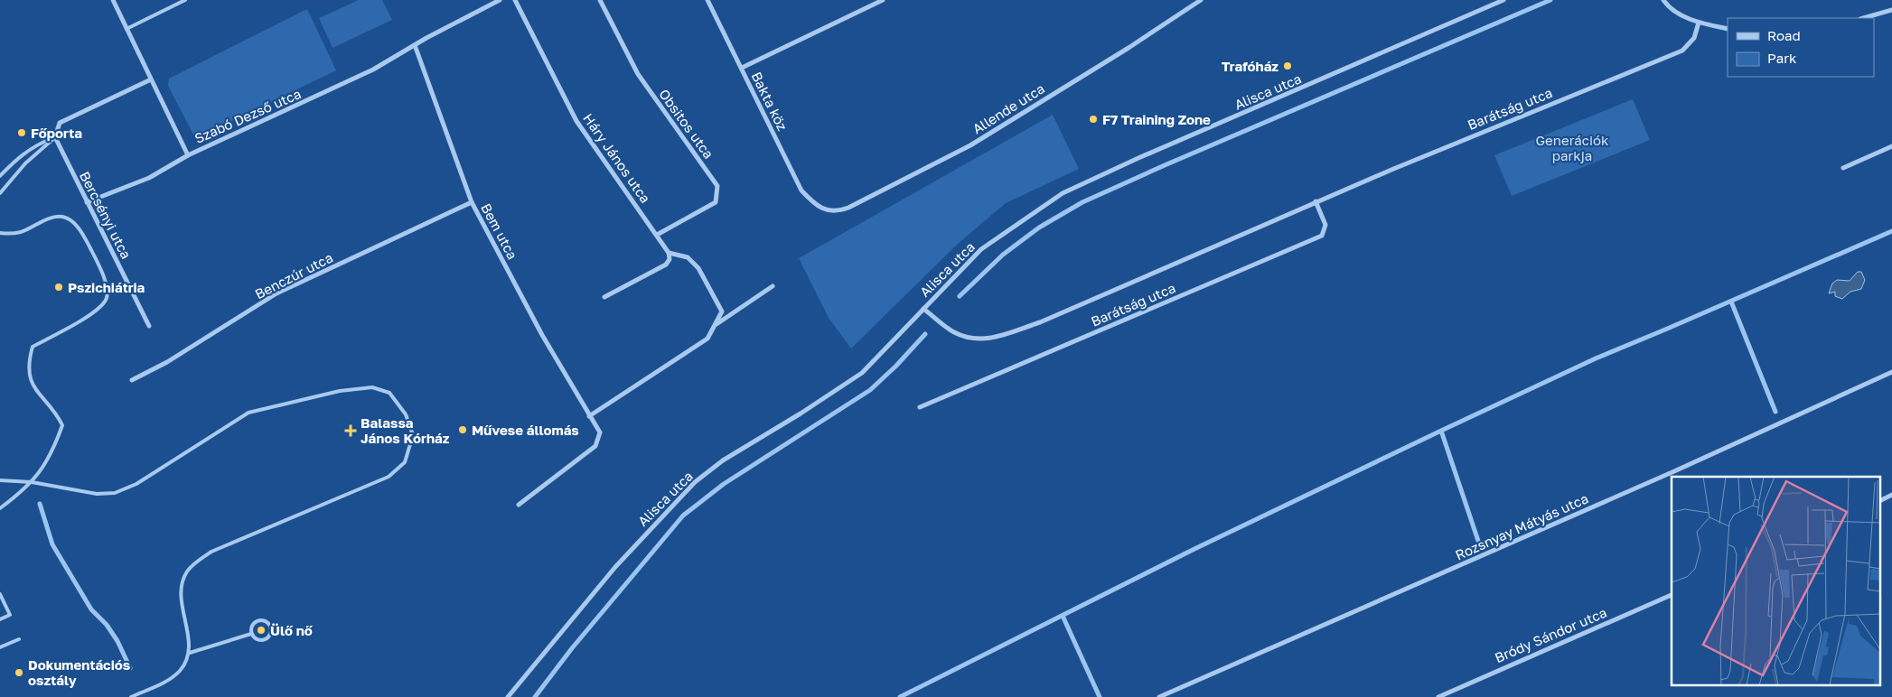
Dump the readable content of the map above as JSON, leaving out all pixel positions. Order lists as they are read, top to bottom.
{
  "streets": {
    "street": [
      "Alisca utca",
      "Bakta köz",
      "Allende utca",
      "Barátság utca",
      "Szabó Dezső utca",
      "Obsitos utca",
      "Háry János utca",
      "Bercsényi utca",
      "Bem utca",
      "Benczúr utca",
      "Rozsnyay Mátyás utca",
      "Bródy Sándor utca"
    ]
  },
  "crossings": [
    ["Alisca utca", "Barátság utca"],
    ["Bakta köz", "Allende utca"],
    ["Szabó Dezső utca", "Bercsényi utca"],
    ["Szabó Dezső utca", "Bem utca"],
    ["Obsitos utca", "Háry János utca"],
    ["Bem utca", "Benczúr utca"]
  ],
  "parks": ["Generációk parkja"],
  "places": {
    "other": [
      "Trafóház",
      "F7 Training Zone",
      "Főporta",
      "Pszichiátria",
      "Művese állomás",
      "Ülő nő",
      "Dokumentációs osztály"
    ],
    "health": ["Balassa János Kórház"]
  },
  "legend": ["Road", "Park"]
}
